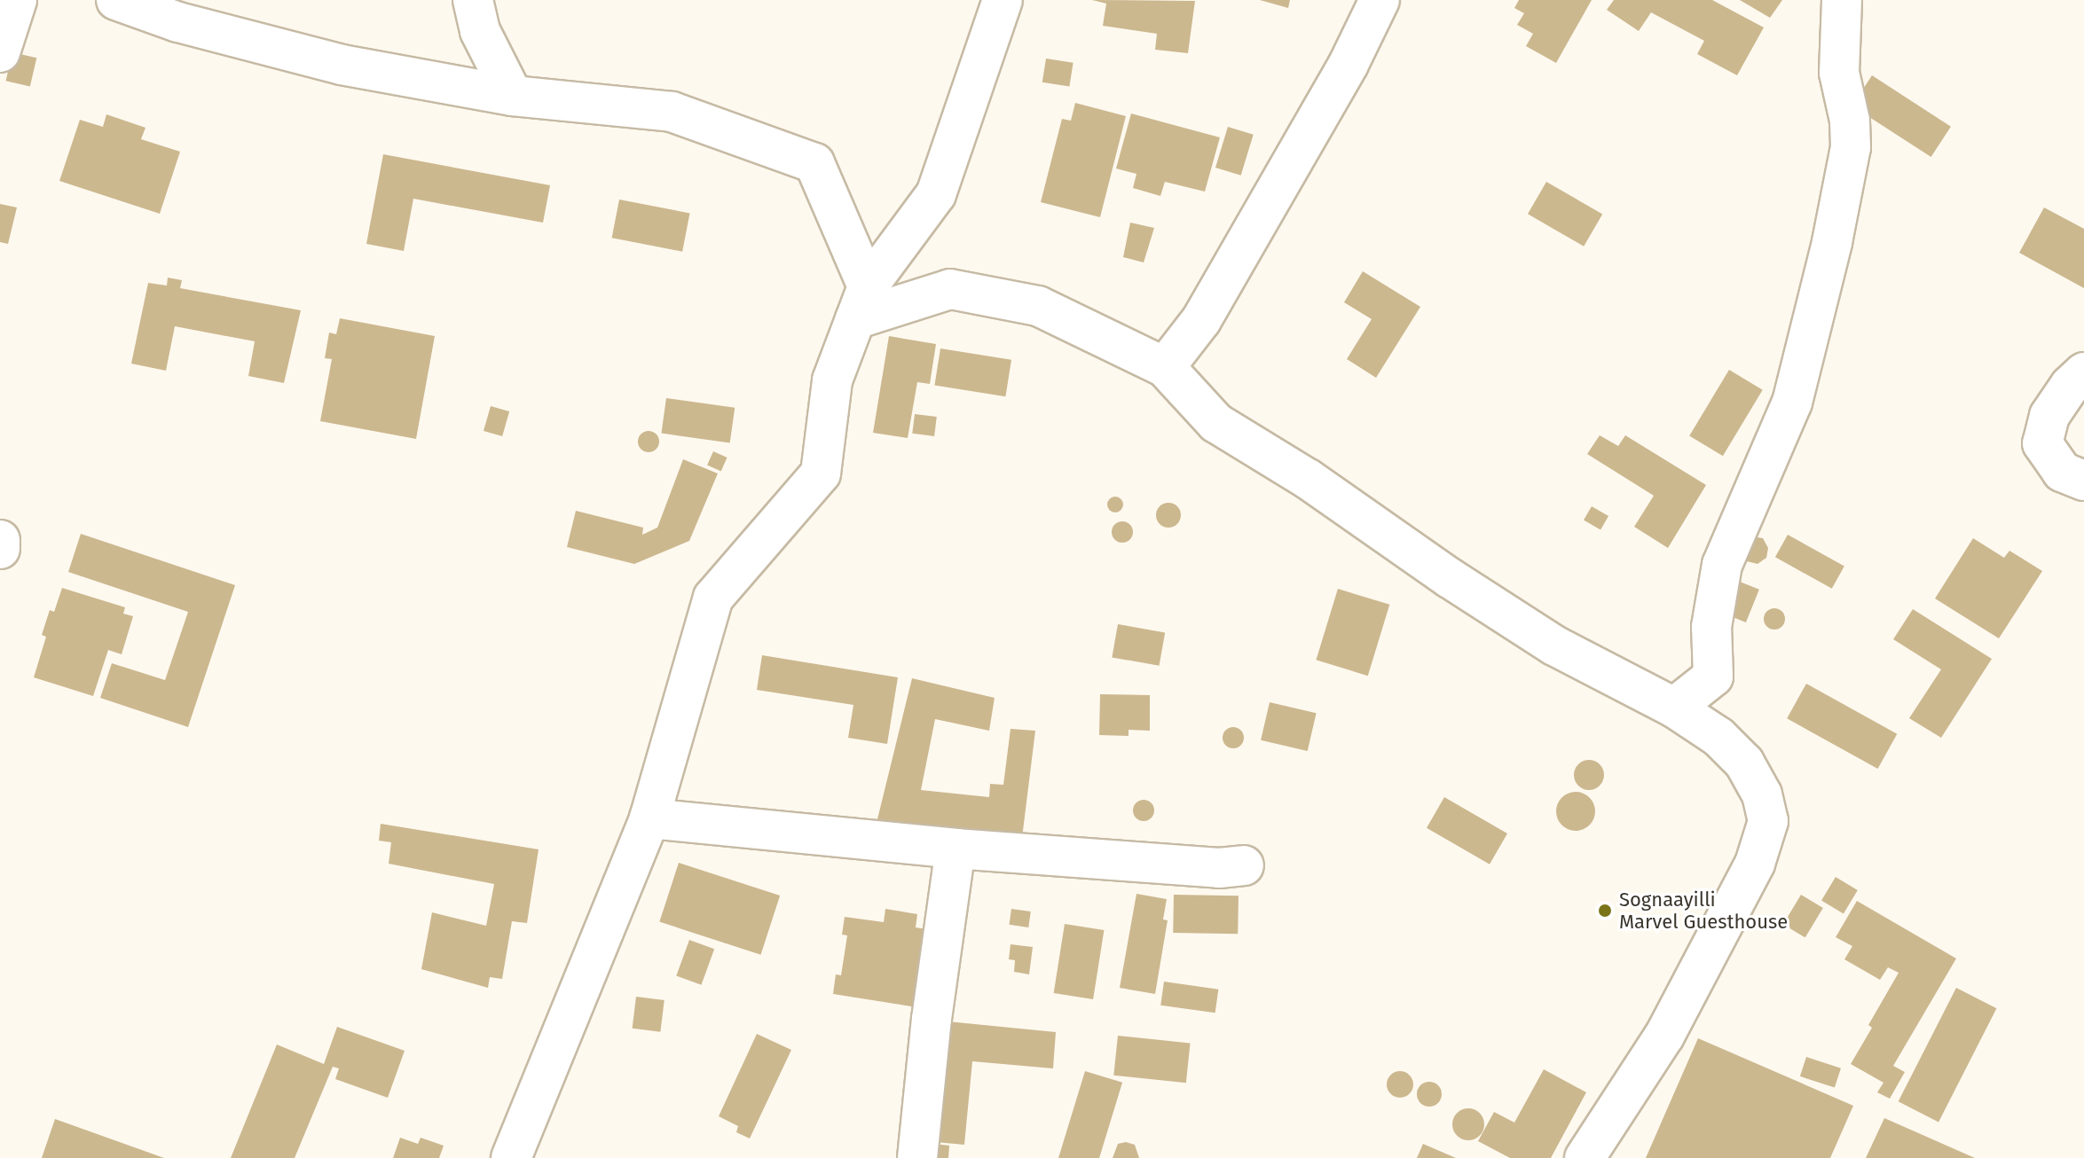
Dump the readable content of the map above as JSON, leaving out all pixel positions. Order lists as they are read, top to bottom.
{
  "places": ["Sognaayilli Marvel Guesthouse"]
}
